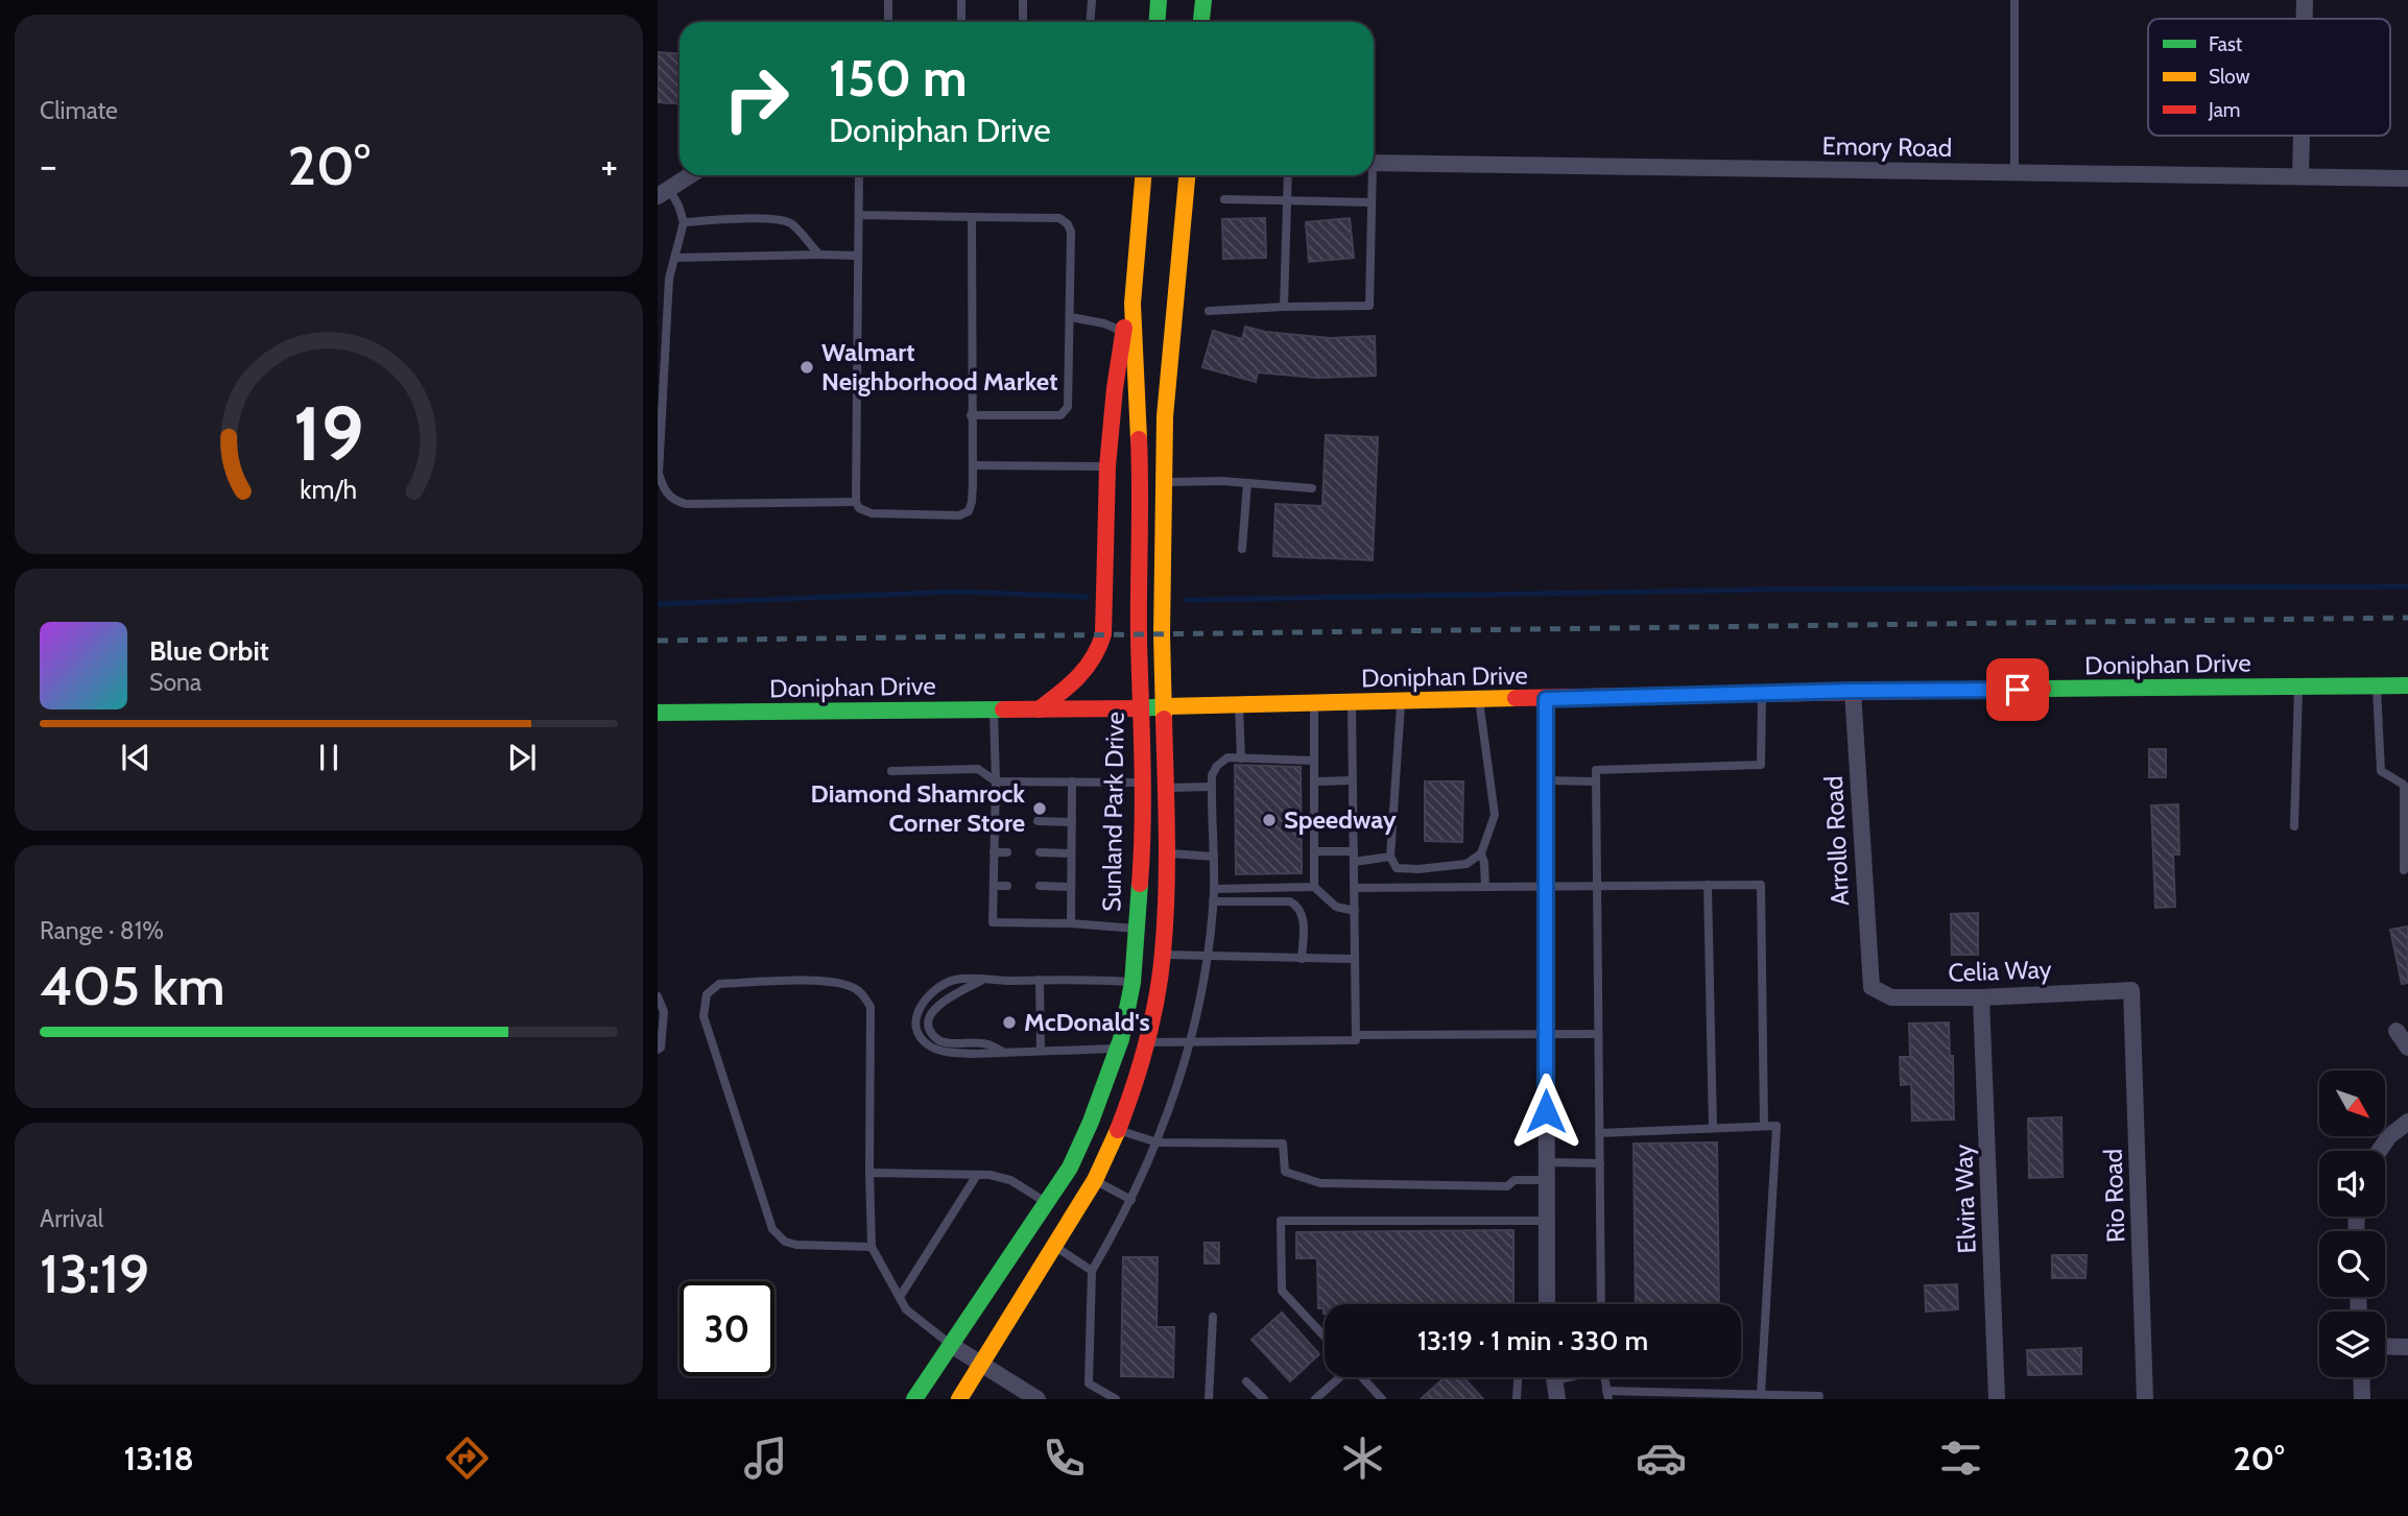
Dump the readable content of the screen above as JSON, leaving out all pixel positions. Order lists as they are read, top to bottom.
{
  "streets": {
    "main road": ["Doniphan Drive", "Sunland Park Drive"],
    "street": [
      "Emory Road",
      "Arrollo Road",
      "Celia Way",
      "Rio Road",
      "Elvira Way"
    ]
  },
  "crossings": [
    ["Doniphan Drive", "Sunland Park Drive"],
    ["Doniphan Drive", "Arrollo Road"],
    ["Arrollo Road", "Celia Way"],
    ["Celia Way", "Rio Road"],
    ["Celia Way", "Elvira Way"]
  ],
  "places": [
    "Walmart Neighborhood Market",
    "Diamond Shamrock Corner Store",
    "Speedway",
    "McDonald's"
  ],
  "legend": ["Fast", "Slow", "Jam"],
  "north": "bottom right",
  "page": {
    "tile": [
      "Climate",
      ["Range · 81%", "405 km"],
      ["Arrival", "13:19"]
    ],
    "turn": ["150 m", "Doniphan Drive"],
    "heat": ["−", "20°", "+"],
    "song": ["Blue Orbit", "Sona"],
    "limit": "30",
    "trip": "13:19 · 1 min · 330 m",
    "tabs": ["13:18", "20°"],
    "gauge": ["19", "km/h"]
  }
}
